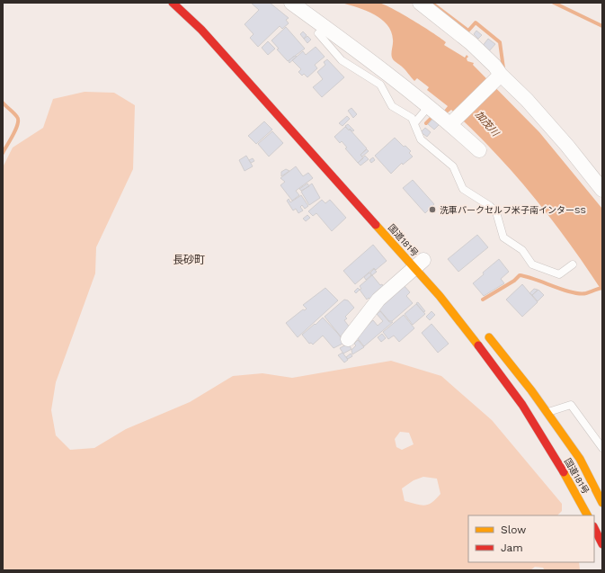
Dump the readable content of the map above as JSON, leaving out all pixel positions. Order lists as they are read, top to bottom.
{
  "streets": {
    "highway": ["国道181号"]
  },
  "districts": ["長砂町"],
  "water": ["加茂川"],
  "places": ["洗車パークセルフ米子南インターSS"],
  "legend": ["Slow", "Jam"]
}
